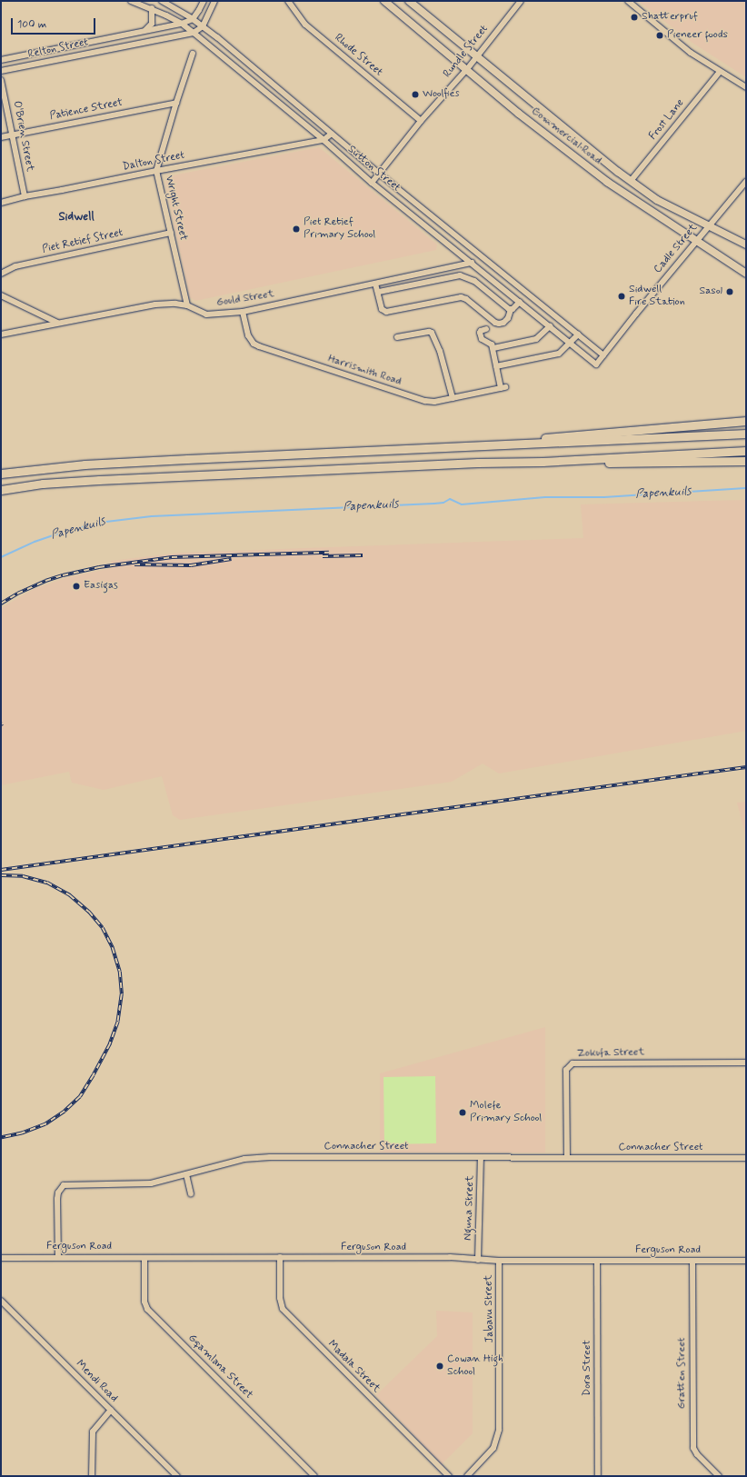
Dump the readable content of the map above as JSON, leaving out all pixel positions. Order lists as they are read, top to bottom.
{
  "streets": {
    "main road": ["Commercial Road"],
    "street": [
      "Relton Street",
      "Rundle Street",
      "Rhode Street",
      "Patience Street",
      "Frost Lane",
      "O'Brien Street",
      "Dalton Street",
      "Sutton Street",
      "Wright Street",
      "Piet Retief Street",
      "Cadle Street",
      "Gould Street",
      "Harrismith Road",
      "Zokufa Street",
      "Connacher Street",
      "Nguna Street",
      "Ferguson Road",
      "Jabavu Street",
      "Gqamlana Street",
      "Madala Street",
      "Dora Street",
      "Gratten Street",
      "Mendi Road"
    ]
  },
  "crossings": [
    ["Relton Street", "Sutton Street"],
    ["Rundle Street", "Rhode Street"],
    ["Rundle Street", "Commercial Road"],
    ["Rundle Street", "Sutton Street"],
    ["Patience Street", "O'Brien Street"],
    ["Patience Street", "Wright Street"],
    ["Frost Lane", "Commercial Road"],
    ["O'Brien Street", "Dalton Street"],
    ["Commercial Road", "Cadle Street"],
    ["Dalton Street", "Sutton Street"],
    ["Dalton Street", "Wright Street"],
    ["Sutton Street", "Cadle Street"],
    ["Sutton Street", "Gould Street"],
    ["Wright Street", "Piet Retief Street"],
    ["Wright Street", "Gould Street"],
    ["Gould Street", "Harrismith Road"],
    ["Zokufa Street", "Connacher Street"],
    ["Connacher Street", "Nguna Street"],
    ["Connacher Street", "Ferguson Road"],
    ["Nguna Street", "Ferguson Road"],
    ["Ferguson Road", "Jabavu Street"],
    ["Ferguson Road", "Gqamlana Street"],
    ["Ferguson Road", "Madala Street"],
    ["Ferguson Road", "Dora Street"],
    ["Ferguson Road", "Gratten Street"]
  ],
  "districts": ["Sidwell"],
  "water": ["Papenkuils"],
  "places": [
    "Shatterpruf",
    "Pieneer foods",
    "Woolfies",
    "Piet Retief Primary School",
    "Sasol",
    "Sidwell Fire Station",
    "Easigas",
    "Molefe Primary School",
    "Cowan High School"
  ],
  "scale_bar": "100 m"
}
